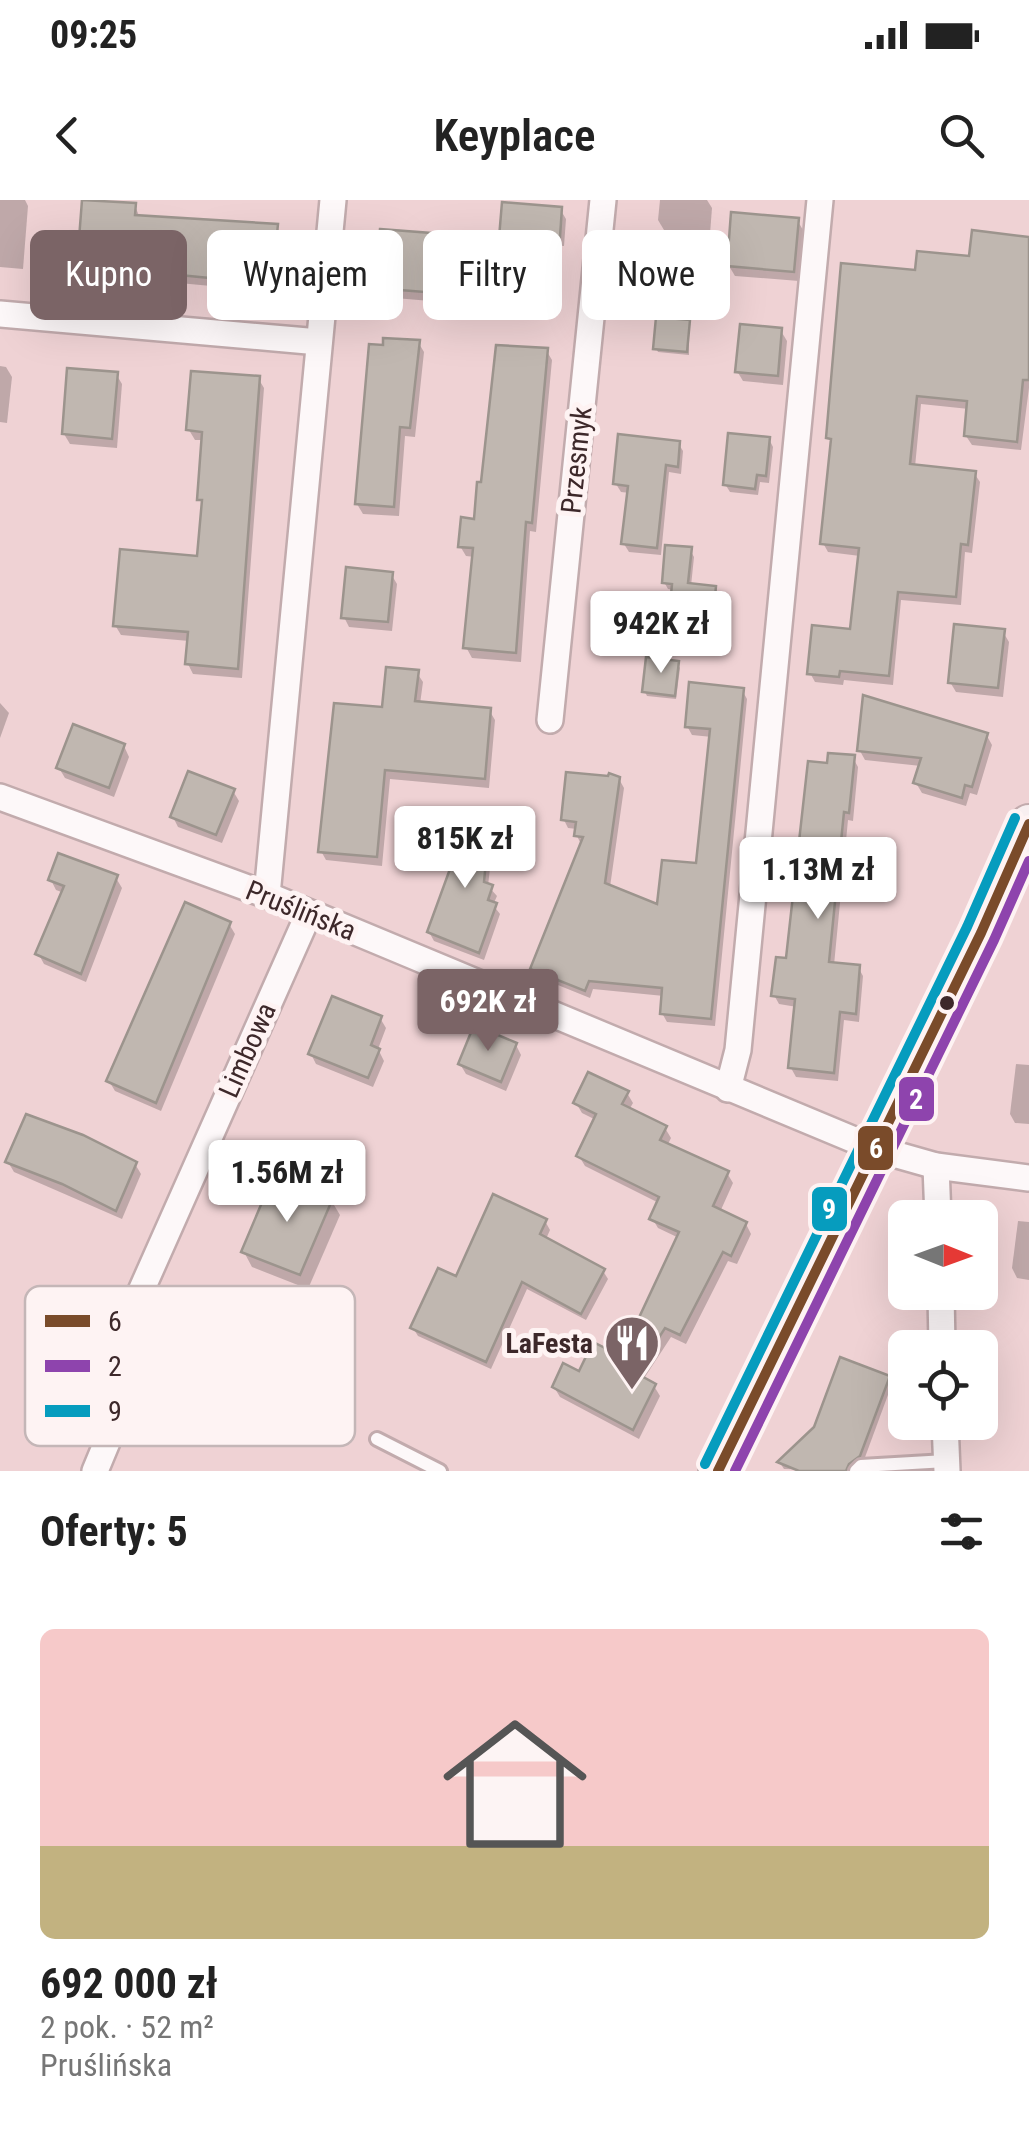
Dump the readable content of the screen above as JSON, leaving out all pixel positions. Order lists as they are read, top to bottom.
{
  "streets": {
    "street": ["Przesmyk", "Pruślińska", "Limbowa"]
  },
  "crossings": [
    ["Pruślińska", "Limbowa"]
  ],
  "places": {
    "restaurant": ["LaFesta"]
  },
  "lines": ["transit line 9", "transit line 6", "transit line 2"],
  "legend": ["6", "2", "9"],
  "north": "right",
  "page": {
    "status": "09:25",
    "header": "Keyplace",
    "chip": [
      "Kupno",
      "Wynajem",
      "Filtry",
      "Nowe"
    ],
    "price": [
      "942K zł",
      "815K zł",
      "1.13M zł",
      "692K zł",
      "1.56M zł"
    ],
    "heading": "Oferty: 5",
    "list": [
      {
        "name": "692 000 zł",
        "note": "2 pok. · 52 m² · Pruślińska"
      }
    ]
  }
}
